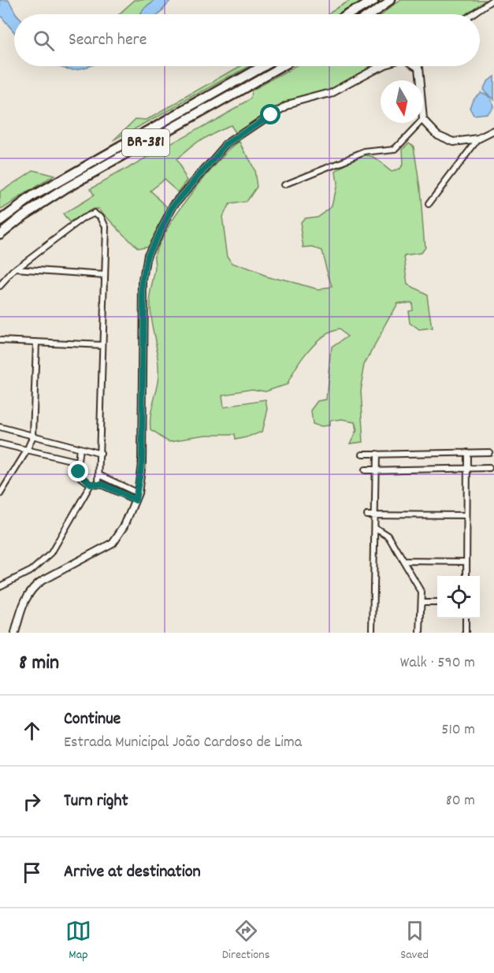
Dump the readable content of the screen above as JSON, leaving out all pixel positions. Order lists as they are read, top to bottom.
{
  "streets": {
    "highway": ["BR-381"]
  },
  "north": "bottom",
  "page": {
    "search": "Search here",
    "heading": ["8 min", "Walk · 590 m"],
    "list": [
      ["Continue", "Estrada Municipal João Cardoso de Lima", "510 m"],
      ["Turn right", "80 m"],
      "Arrive at destination"
    ],
    "nav": ["Map", "Directions", "Saved"]
  }
}
